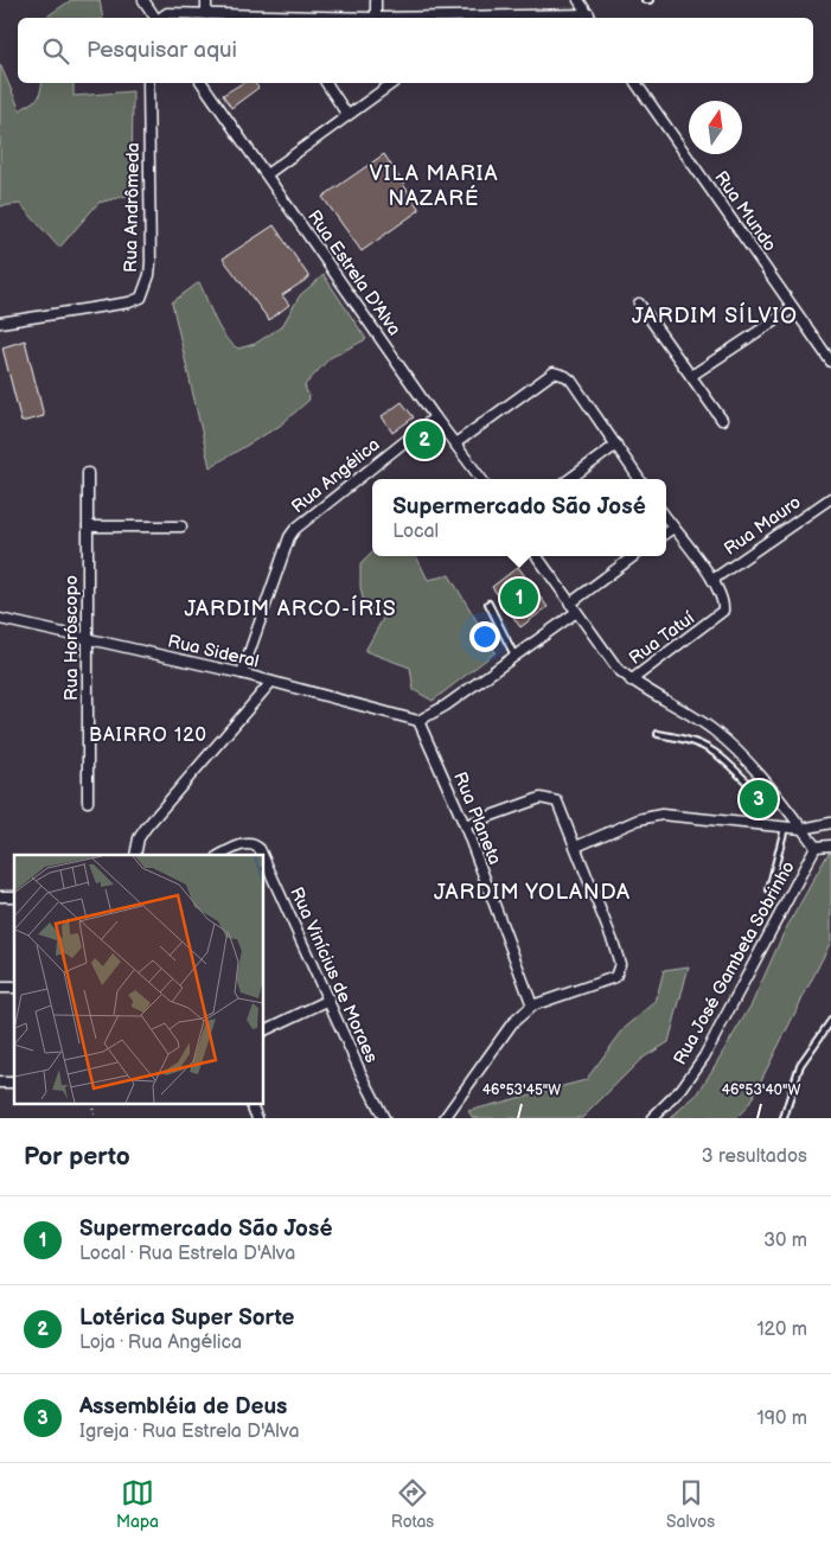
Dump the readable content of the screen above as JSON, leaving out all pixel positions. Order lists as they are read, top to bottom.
{
  "streets": {
    "street": [
      "Rua Andrômeda",
      "Rua Mundo",
      "Rua Estrela D'Alva",
      "Rua Angélica",
      "Rua Mauro",
      "Rua Horóscopo",
      "Rua Tatuí",
      "Rua Sideral",
      "Rua Planeta",
      "Rua José Gambeta Sobrinho",
      "Rua Vinícius de Moraes"
    ]
  },
  "crossings": [
    ["Rua Estrela D'Alva", "Rua Angélica"],
    ["Rua Angélica", "Rua Sideral"],
    ["Rua Mauro", "Rua Tatuí"],
    ["Rua Horóscopo", "Rua Sideral"],
    ["Rua Sideral", "Rua Planeta"]
  ],
  "districts": [
    "VILA MARIA NAZARÉ",
    "JARDIM SÍLVIO",
    "JARDIM ARCO-ÍRIS",
    "BAIRRO 120",
    "JARDIM YOLANDA"
  ],
  "north": "top",
  "page": {
    "search": "Pesquisar aqui",
    "pins": ["2", "1", "3"],
    "popup": ["Supermercado São José", "Local"],
    "heading": ["Por perto", "3 resultados"],
    "list": [
      {
        "mark": "1",
        "name": "Supermercado São José",
        "note": "Local · Rua Estrela D'Alva",
        "value": "30 m"
      },
      {
        "mark": "2",
        "name": "Lotérica Super Sorte",
        "note": "Loja · Rua Angélica",
        "value": "120 m"
      },
      {
        "mark": "3",
        "name": "Assembléia de Deus",
        "note": "Igreja · Rua Estrela D'Alva",
        "value": "190 m"
      }
    ],
    "nav": ["Mapa", "Rotas", "Salvos"]
  },
  "coordinates": ["46°53'45\"W", "46°53'40\"W"]
}
